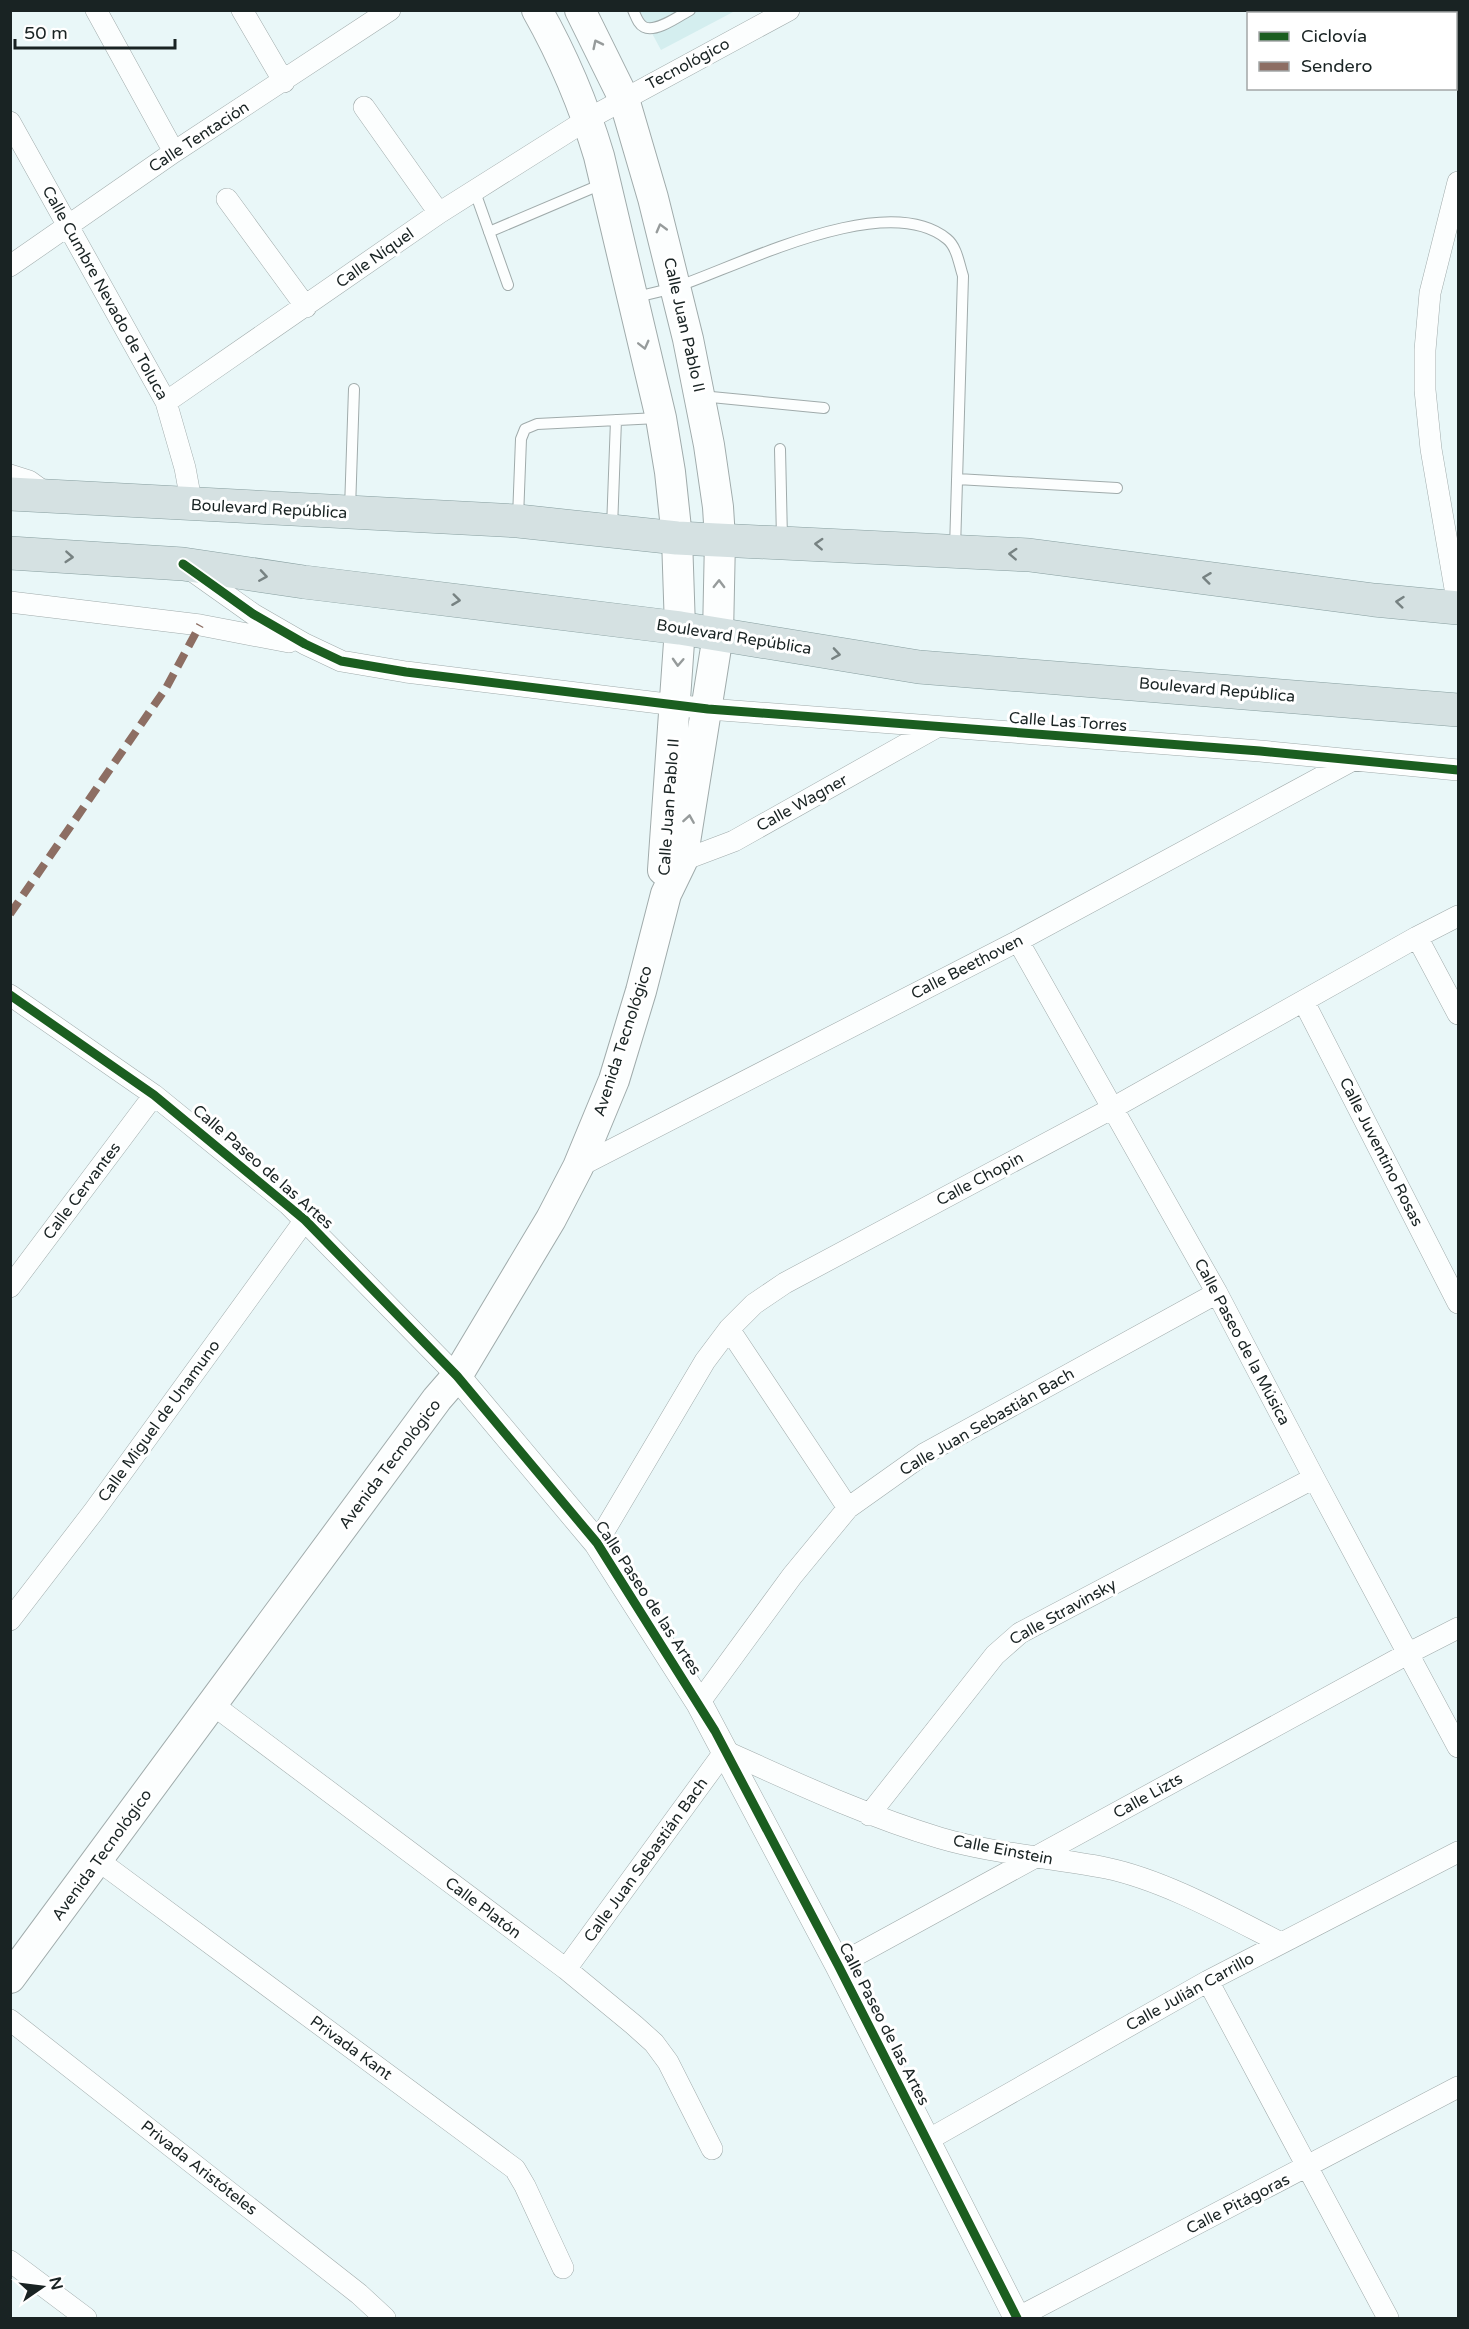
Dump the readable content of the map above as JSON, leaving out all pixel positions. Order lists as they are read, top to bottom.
{
  "streets": {
    "main road": ["Calle Juan Pablo II", "Boulevard República", "Avenida Tecnológico"],
    "street": [
      "Tecnológico",
      "Calle Tentación",
      "Calle Níquel",
      "Calle Cumbre Nevado de Toluca",
      "Calle Las Torres",
      "Calle Wagner",
      "Calle Beethoven",
      "Calle Juventino Rosas",
      "Calle Paseo de las Artes",
      "Calle Chopin",
      "Calle Cervantes",
      "Calle Paseo de la Música",
      "Calle Miguel de Unamuno",
      "Calle Juan Sebastián Bach",
      "Calle Stravinsky",
      "Calle Lizts",
      "Calle Einstein",
      "Calle Platón",
      "Calle Julián Carrillo",
      "Privada Kant",
      "Privada Aristóteles",
      "Calle Pitágoras"
    ]
  },
  "crossings": [
    ["Tecnológico", "Calle Níquel"],
    ["Tecnológico", "Calle Juan Pablo II"],
    ["Calle Tentación", "Calle Cumbre Nevado de Toluca"],
    ["Calle Níquel", "Calle Cumbre Nevado de Toluca"],
    ["Calle Níquel", "Calle Juan Pablo II"],
    ["Calle Cumbre Nevado de Toluca", "Boulevard República"],
    ["Calle Juan Pablo II", "Boulevard República"],
    ["Calle Juan Pablo II", "Calle Las Torres"],
    ["Calle Juan Pablo II", "Calle Wagner"],
    ["Calle Juan Pablo II", "Avenida Tecnológico"],
    ["Calle Las Torres", "Calle Wagner"],
    ["Calle Las Torres", "Calle Beethoven"],
    ["Calle Wagner", "Avenida Tecnológico"],
    ["Calle Beethoven", "Avenida Tecnológico"],
    ["Calle Beethoven", "Calle Paseo de la Música"],
    ["Avenida Tecnológico", "Calle Paseo de las Artes"],
    ["Avenida Tecnológico", "Calle Platón"],
    ["Avenida Tecnológico", "Privada Kant"],
    ["Calle Juventino Rosas", "Calle Chopin"],
    ["Calle Paseo de las Artes", "Calle Chopin"],
    ["Calle Paseo de las Artes", "Calle Cervantes"],
    ["Calle Paseo de las Artes", "Calle Miguel de Unamuno"],
    ["Calle Paseo de las Artes", "Calle Juan Sebastián Bach"],
    ["Calle Paseo de las Artes", "Calle Lizts"],
    ["Calle Paseo de las Artes", "Calle Einstein"],
    ["Calle Paseo de las Artes", "Calle Julián Carrillo"],
    ["Calle Paseo de las Artes", "Calle Pitágoras"],
    ["Calle Chopin", "Calle Paseo de la Música"],
    ["Calle Paseo de la Música", "Calle Juan Sebastián Bach"],
    ["Calle Paseo de la Música", "Calle Stravinsky"],
    ["Calle Paseo de la Música", "Calle Lizts"],
    ["Calle Juan Sebastián Bach", "Calle Einstein"],
    ["Calle Juan Sebastián Bach", "Calle Platón"],
    ["Calle Stravinsky", "Calle Einstein"],
    ["Calle Lizts", "Calle Einstein"],
    ["Calle Einstein", "Calle Julián Carrillo"]
  ],
  "legend": ["Ciclovía", "Sendero"],
  "scale_bar": "50 m",
  "north": "right"
}
